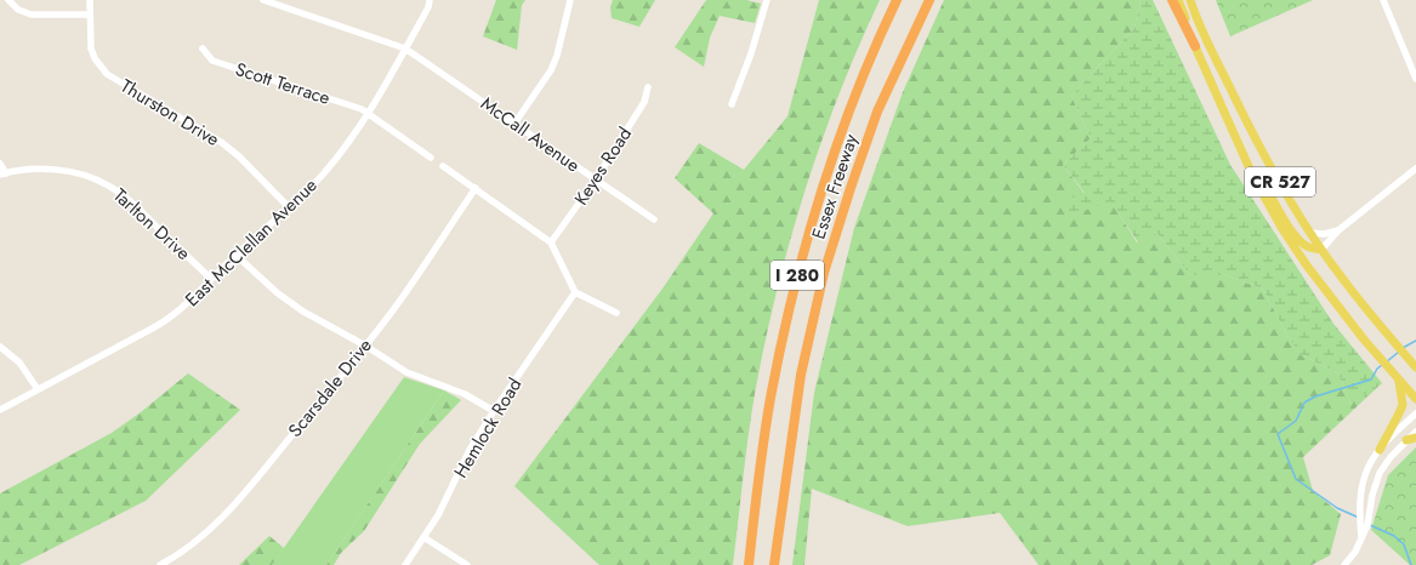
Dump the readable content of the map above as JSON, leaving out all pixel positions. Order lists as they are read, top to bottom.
{
  "streets": {
    "highway": ["Essex Freeway", "I 280"],
    "main road": ["CR 527"],
    "street": [
      "Scott Terrace",
      "Thurston Drive",
      "McCall Avenue",
      "Keyes Road",
      "Tarlton Drive",
      "East McClellan Avenue",
      "Scarsdale Drive",
      "Hemlock Road"
    ]
  },
  "crossings": [
    ["Scott Terrace", "East McClellan Avenue"],
    ["Thurston Drive", "East McClellan Avenue"],
    ["McCall Avenue", "Keyes Road"],
    ["McCall Avenue", "East McClellan Avenue"],
    ["Tarlton Drive", "East McClellan Avenue"]
  ]
}
